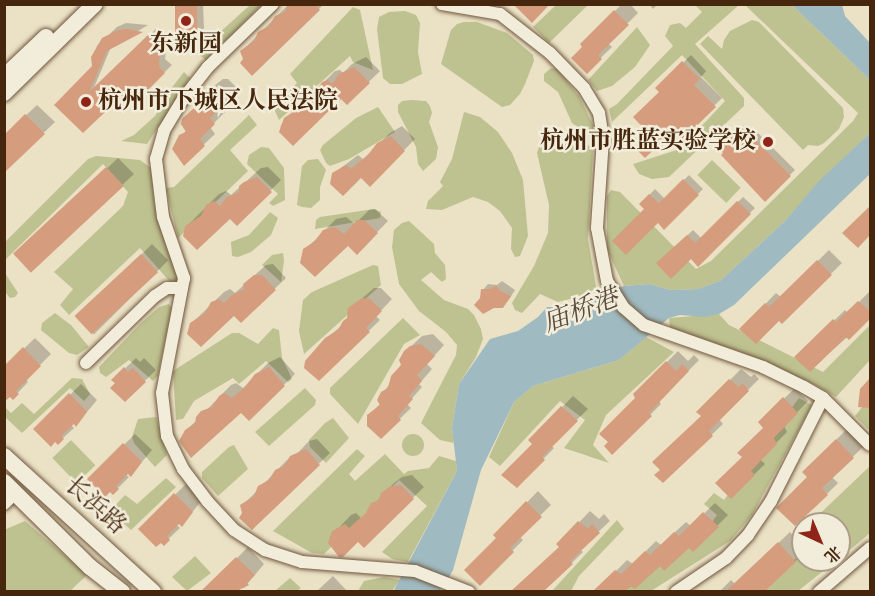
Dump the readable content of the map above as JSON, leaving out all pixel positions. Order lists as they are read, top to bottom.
{
  "streets": {
    "main road": ["长浜路"]
  },
  "water": ["庙桥港"],
  "places": ["东新园", "杭州市下城区人民法院", "杭州市胜蓝实验学校"],
  "north": "bottom right"
}
